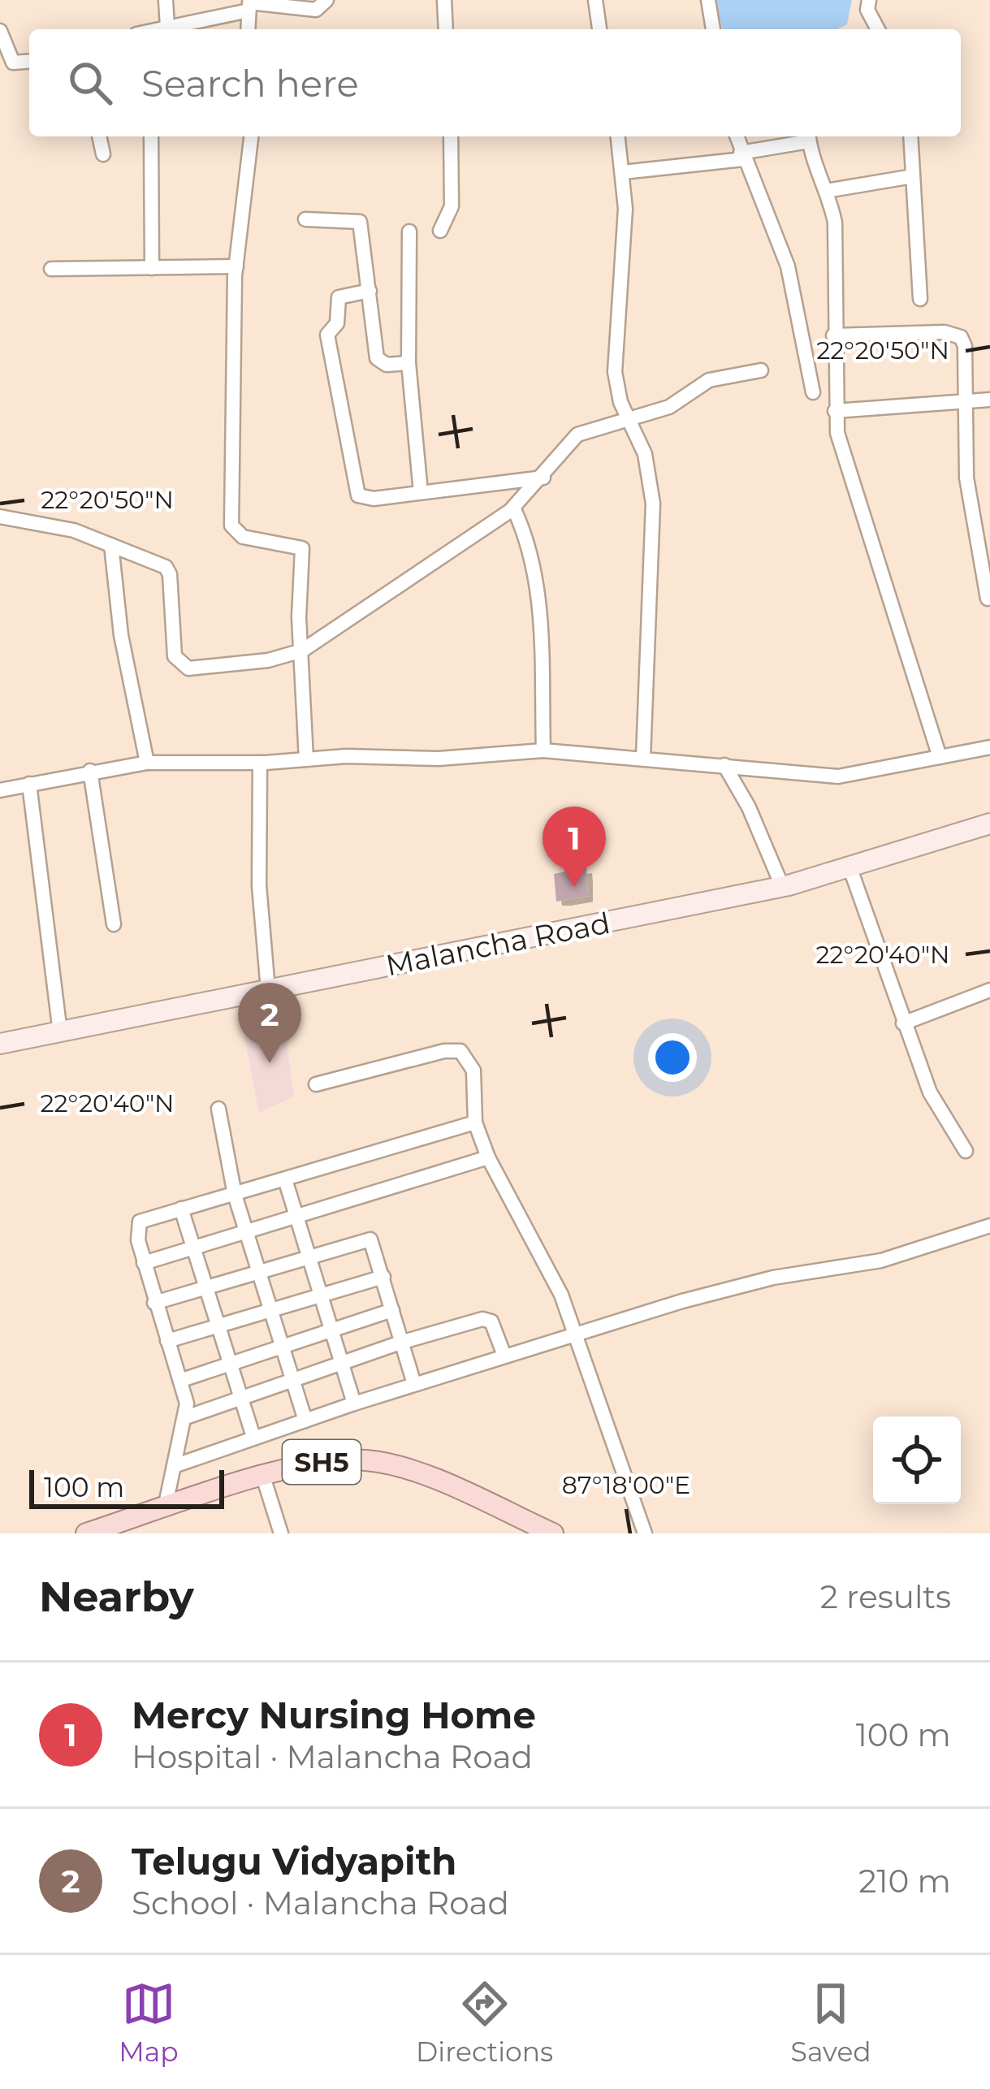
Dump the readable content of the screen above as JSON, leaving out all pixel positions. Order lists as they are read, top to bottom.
{
  "streets": {
    "main road": ["SH5"],
    "street": ["Malancha Road"]
  },
  "scale_bar": "100 m",
  "page": {
    "search": "Search here",
    "pins": ["1", "2"],
    "scale": "100 m",
    "heading": ["Nearby", "2 results"],
    "list": [
      {
        "mark": "1",
        "name": "Mercy Nursing Home",
        "note": "Hospital · Malancha Road",
        "value": "100 m"
      },
      {
        "mark": "2",
        "name": "Telugu Vidyapith",
        "note": "School · Malancha Road",
        "value": "210 m"
      }
    ],
    "nav": ["Map", "Directions", "Saved"]
  },
  "coordinates": ["22°20'50\"N", "22°20'40\"N", "87°18'00\"E"]
}
